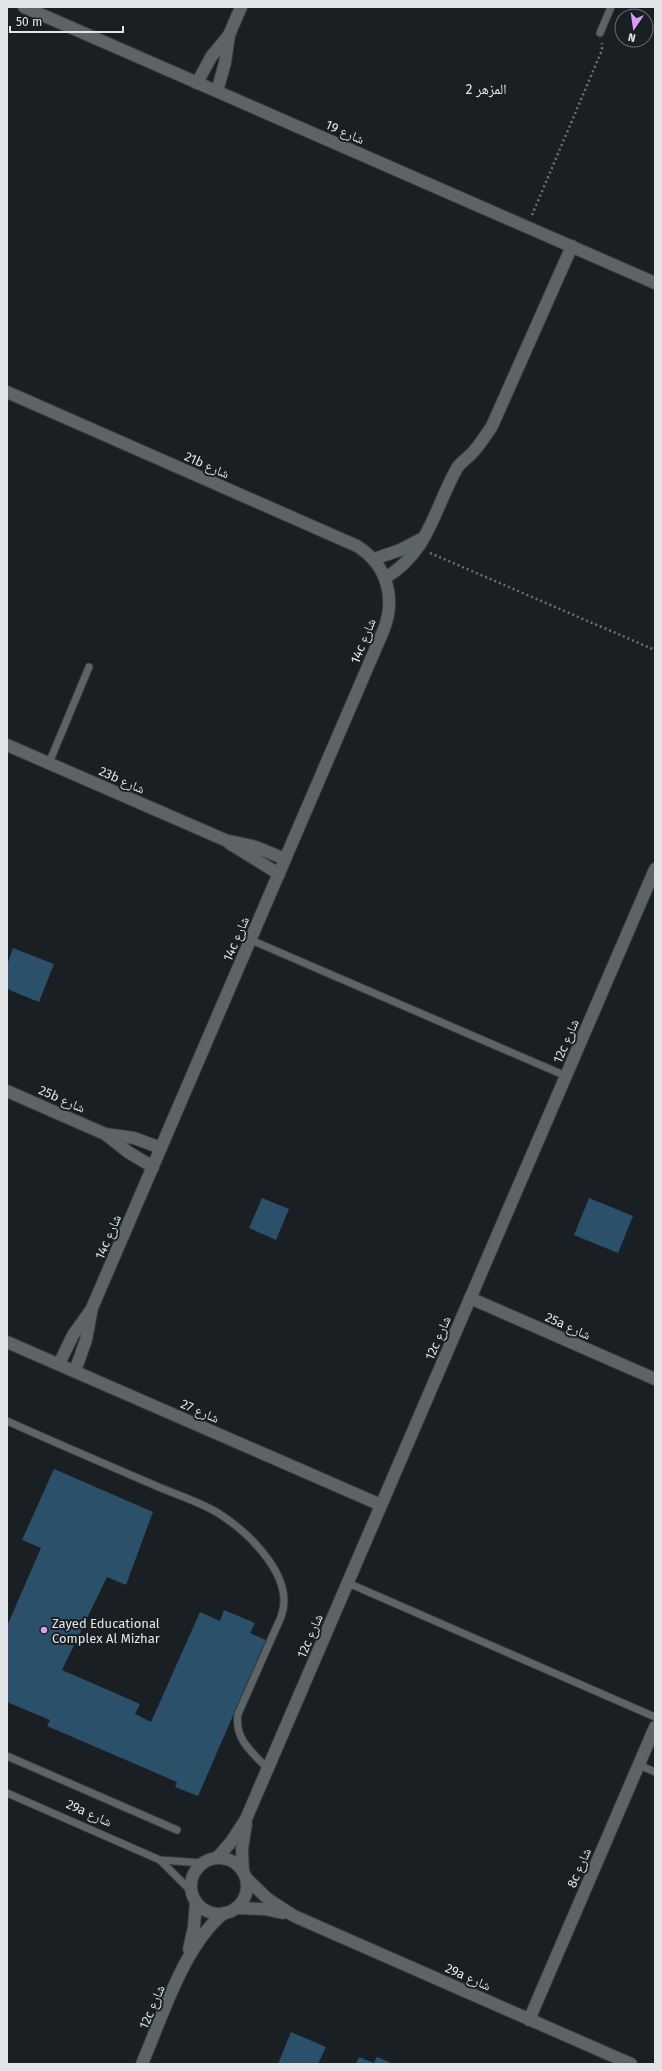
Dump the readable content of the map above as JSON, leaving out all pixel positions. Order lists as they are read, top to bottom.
{
  "streets": {
    "street": [
      "شارع 19",
      "21b شارع",
      "14c شارع",
      "23b شارع",
      "12c شارع",
      "25b شارع",
      "25a شارع",
      "شارع 27",
      "29a شارع",
      "8c شارع"
    ]
  },
  "crossings": [
    ["21b شارع", "14c شارع"],
    ["14c شارع", "23b شارع"],
    ["14c شارع", "25b شارع"],
    ["14c شارع", "شارع 27"],
    ["12c شارع", "25a شارع"],
    ["12c شارع", "شارع 27"],
    ["12c شارع", "29a شارع"],
    ["29a شارع", "8c شارع"]
  ],
  "districts": ["المزهر 2"],
  "places": ["Zayed Educational Complex Al Mizhar"],
  "scale_bar": "50 m",
  "north": "bottom"
}
